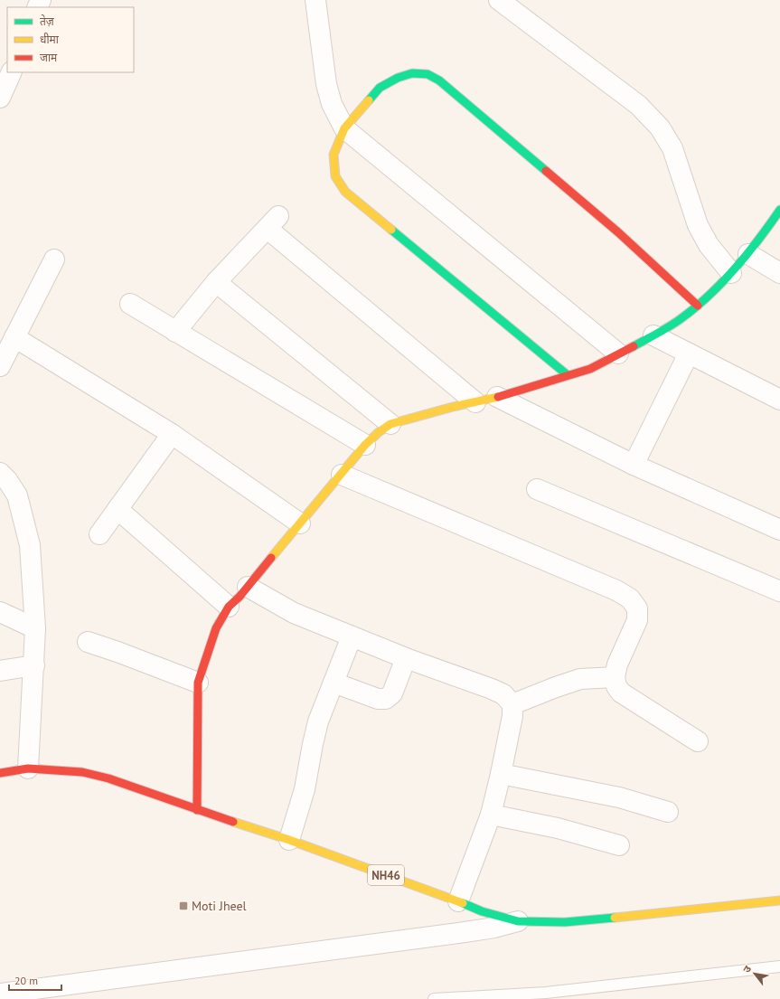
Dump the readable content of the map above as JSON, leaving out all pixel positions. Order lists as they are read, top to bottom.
{
  "streets": {
    "main road": ["NH46"]
  },
  "places": {
    "transit": ["Moti Jheel"]
  },
  "legend": ["तेज़", "धीमा", "जाम"],
  "scale_bar": "20 m",
  "north": "top left"
}
